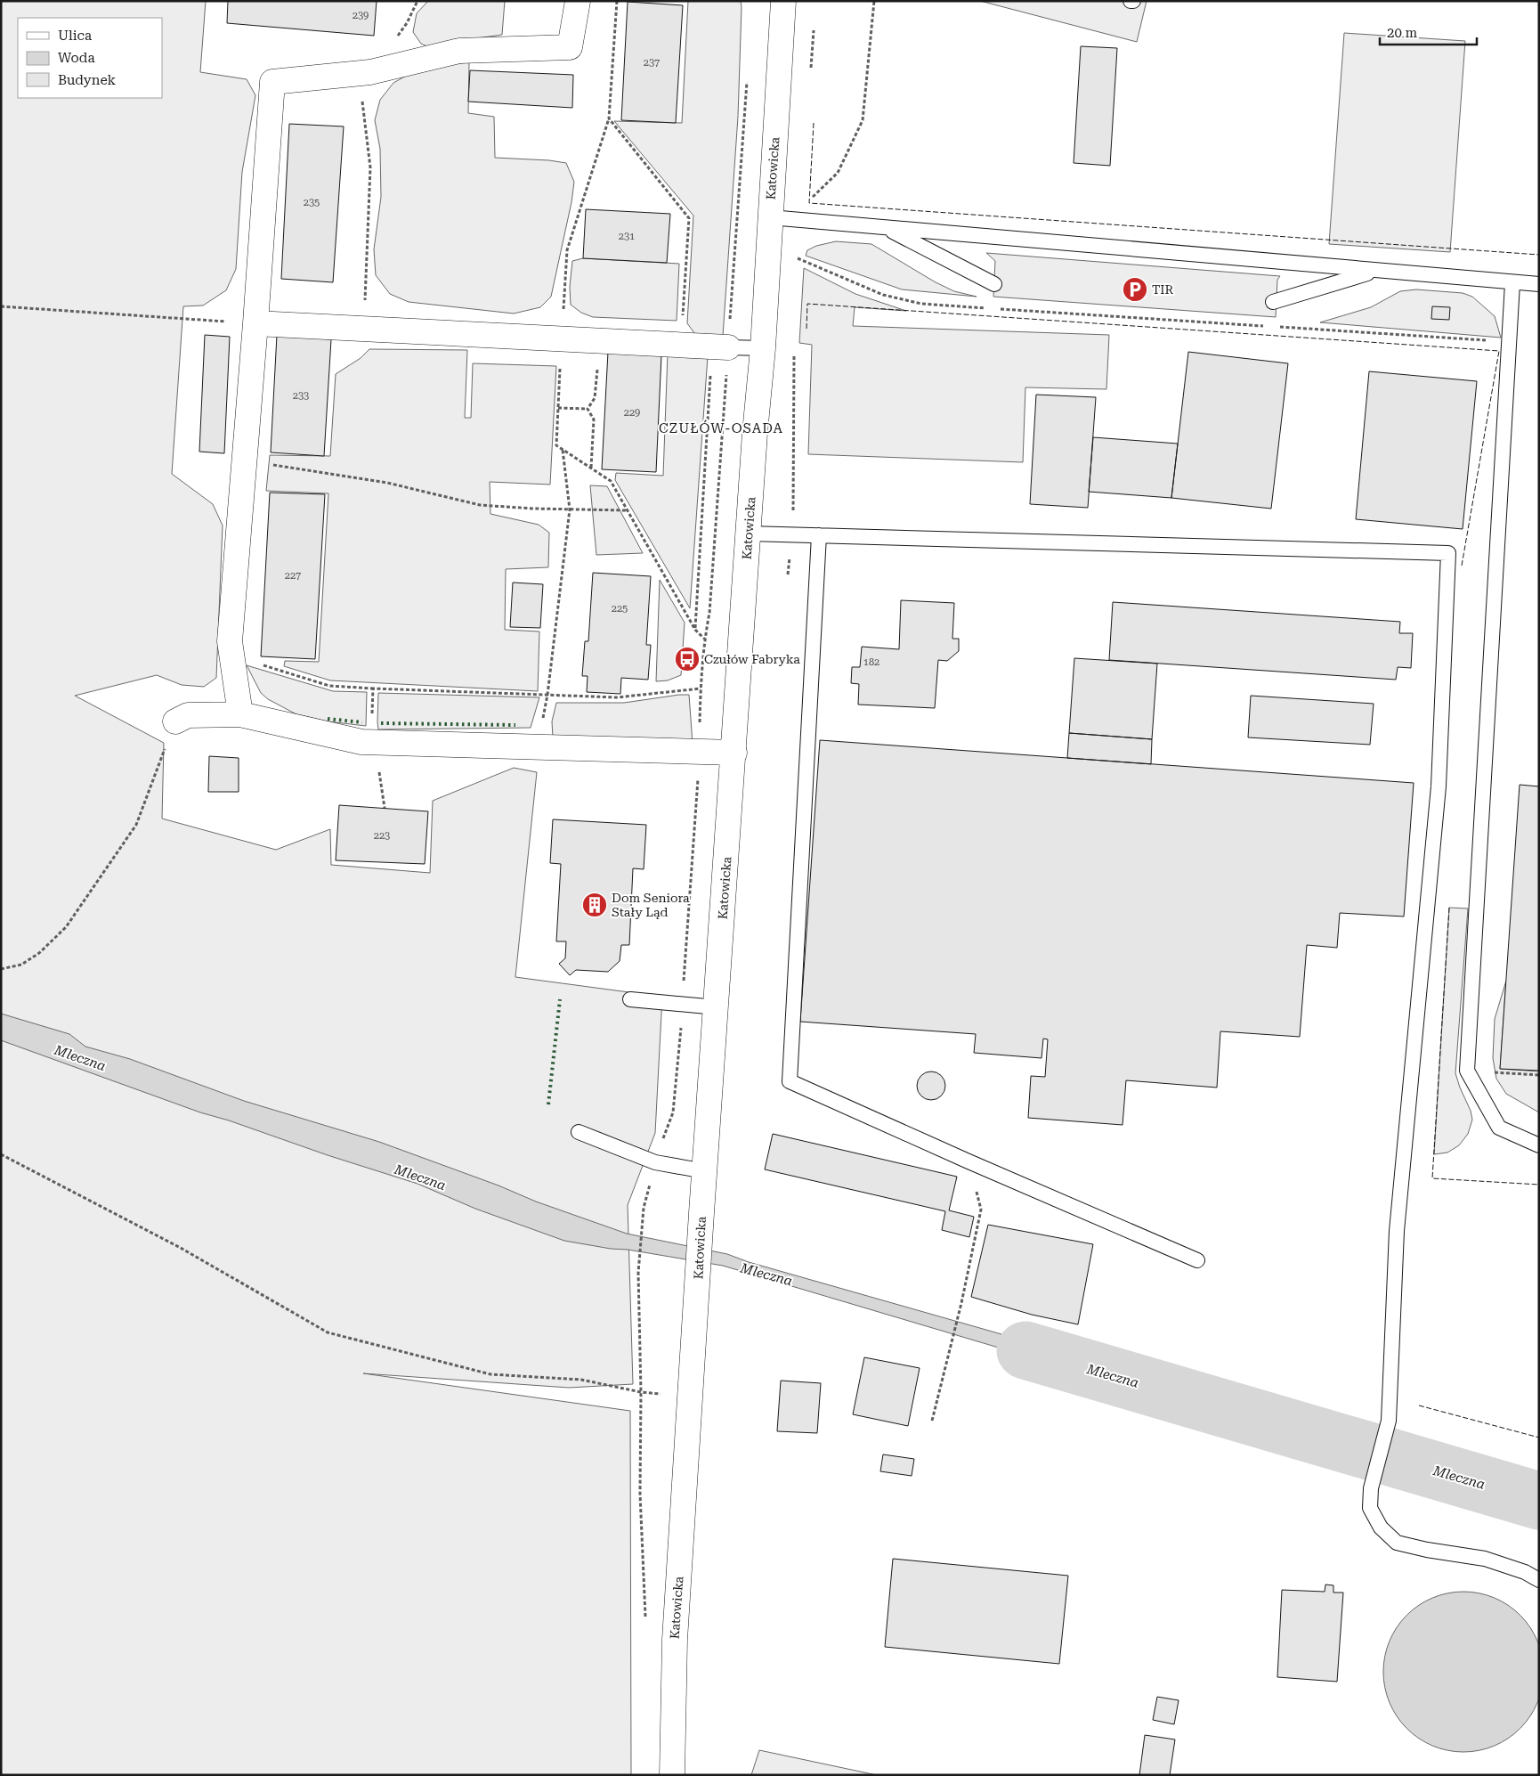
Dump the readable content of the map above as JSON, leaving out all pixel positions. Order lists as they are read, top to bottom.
{
  "streets": {
    "street": ["Katowicka"]
  },
  "districts": ["CZUŁÓW-OSADA"],
  "water": ["Mleczna"],
  "places": {
    "parking": ["TIR"],
    "bus stop": ["Czułów Fabryka"],
    "building": ["Dom Seniora Stały Ląd"]
  },
  "house_numbers": [
    "239",
    "237",
    "235",
    "231",
    "233",
    "229",
    "227",
    "225",
    "182",
    "223"
  ],
  "legend": ["Ulica", "Woda", "Budynek"],
  "scale_bar": "20 m"
}
